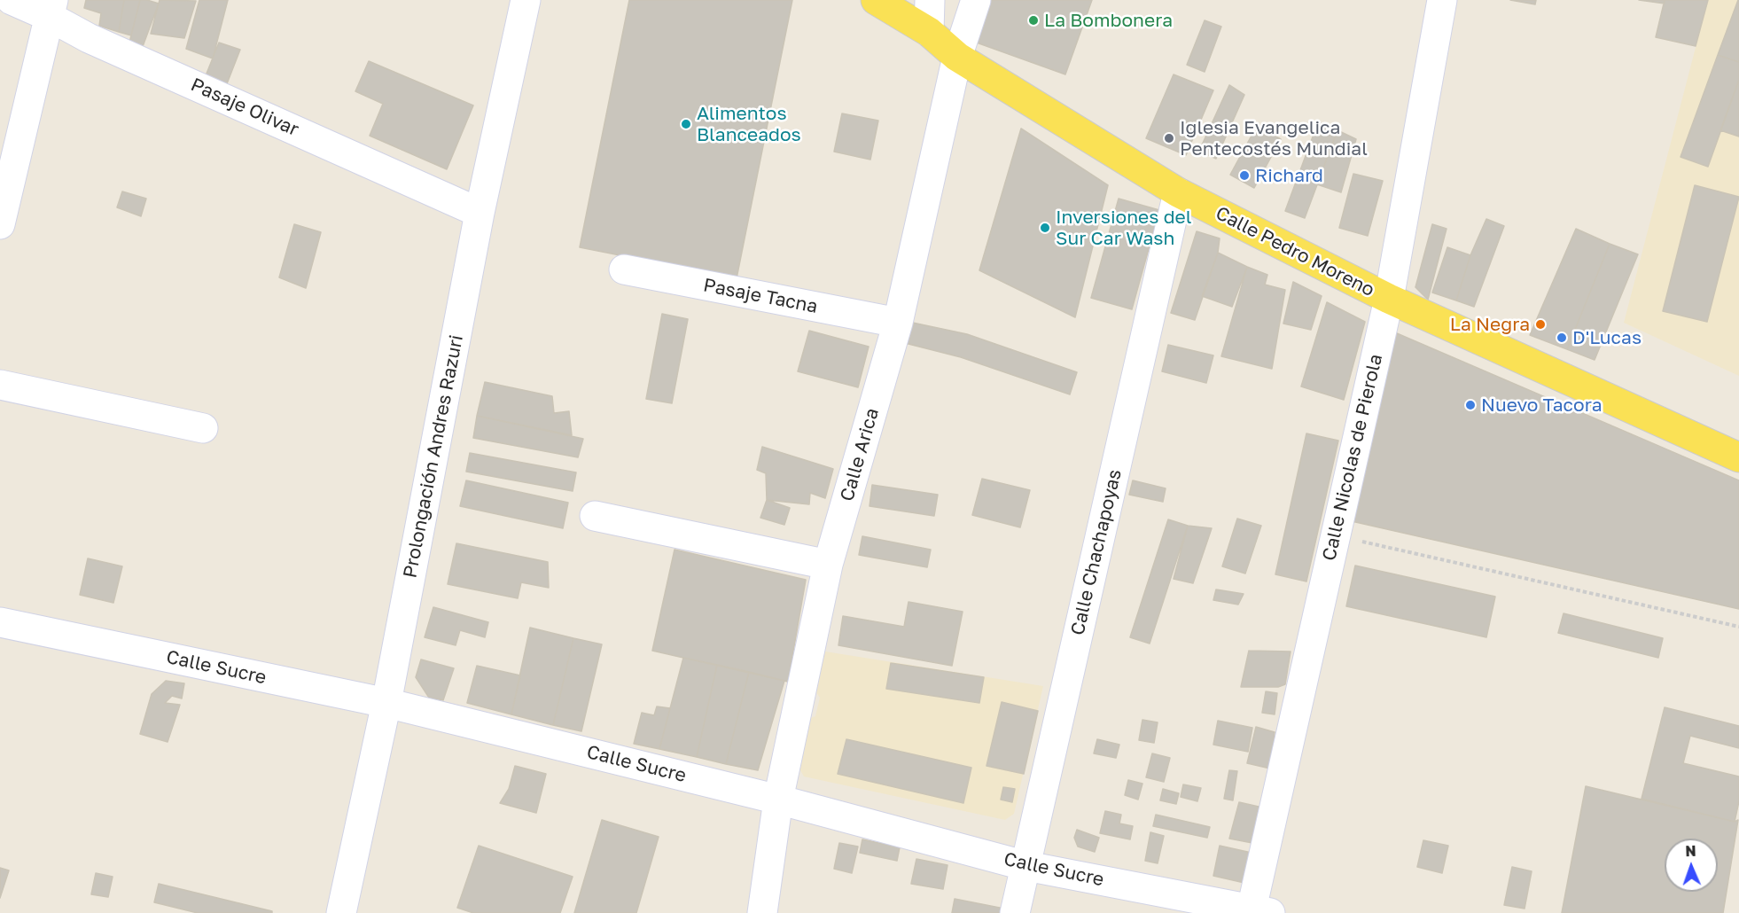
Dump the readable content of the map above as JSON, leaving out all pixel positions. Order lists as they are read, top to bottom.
{
  "streets": {
    "main road": ["Calle Pedro Moreno"],
    "street": [
      "Pasaje Olivar",
      "Pasaje Tacna",
      "Calle Arica",
      "Prolongación Andres Razuri",
      "Calle Nicolas de Pierola",
      "Calle Chachapoyas",
      "Calle Sucre"
    ]
  },
  "crossings": [
    ["Pasaje Olivar", "Prolongación Andres Razuri"],
    ["Calle Pedro Moreno", "Calle Arica"],
    ["Calle Pedro Moreno", "Calle Nicolas de Pierola"],
    ["Calle Pedro Moreno", "Calle Chachapoyas"],
    ["Pasaje Tacna", "Calle Arica"],
    ["Calle Arica", "Calle Sucre"],
    ["Prolongación Andres Razuri", "Calle Sucre"],
    ["Calle Nicolas de Pierola", "Calle Sucre"],
    ["Calle Chachapoyas", "Calle Sucre"]
  ],
  "places": [
    "La Bombonera",
    "Alimentos Blanceados",
    "Iglesia Evangelica Pentecostés Mundial",
    "Richard",
    "Inversiones del Sur Car Wash",
    "La Negra",
    "D'Lucas",
    "Nuevo Tacora"
  ],
  "north": "top"
}
